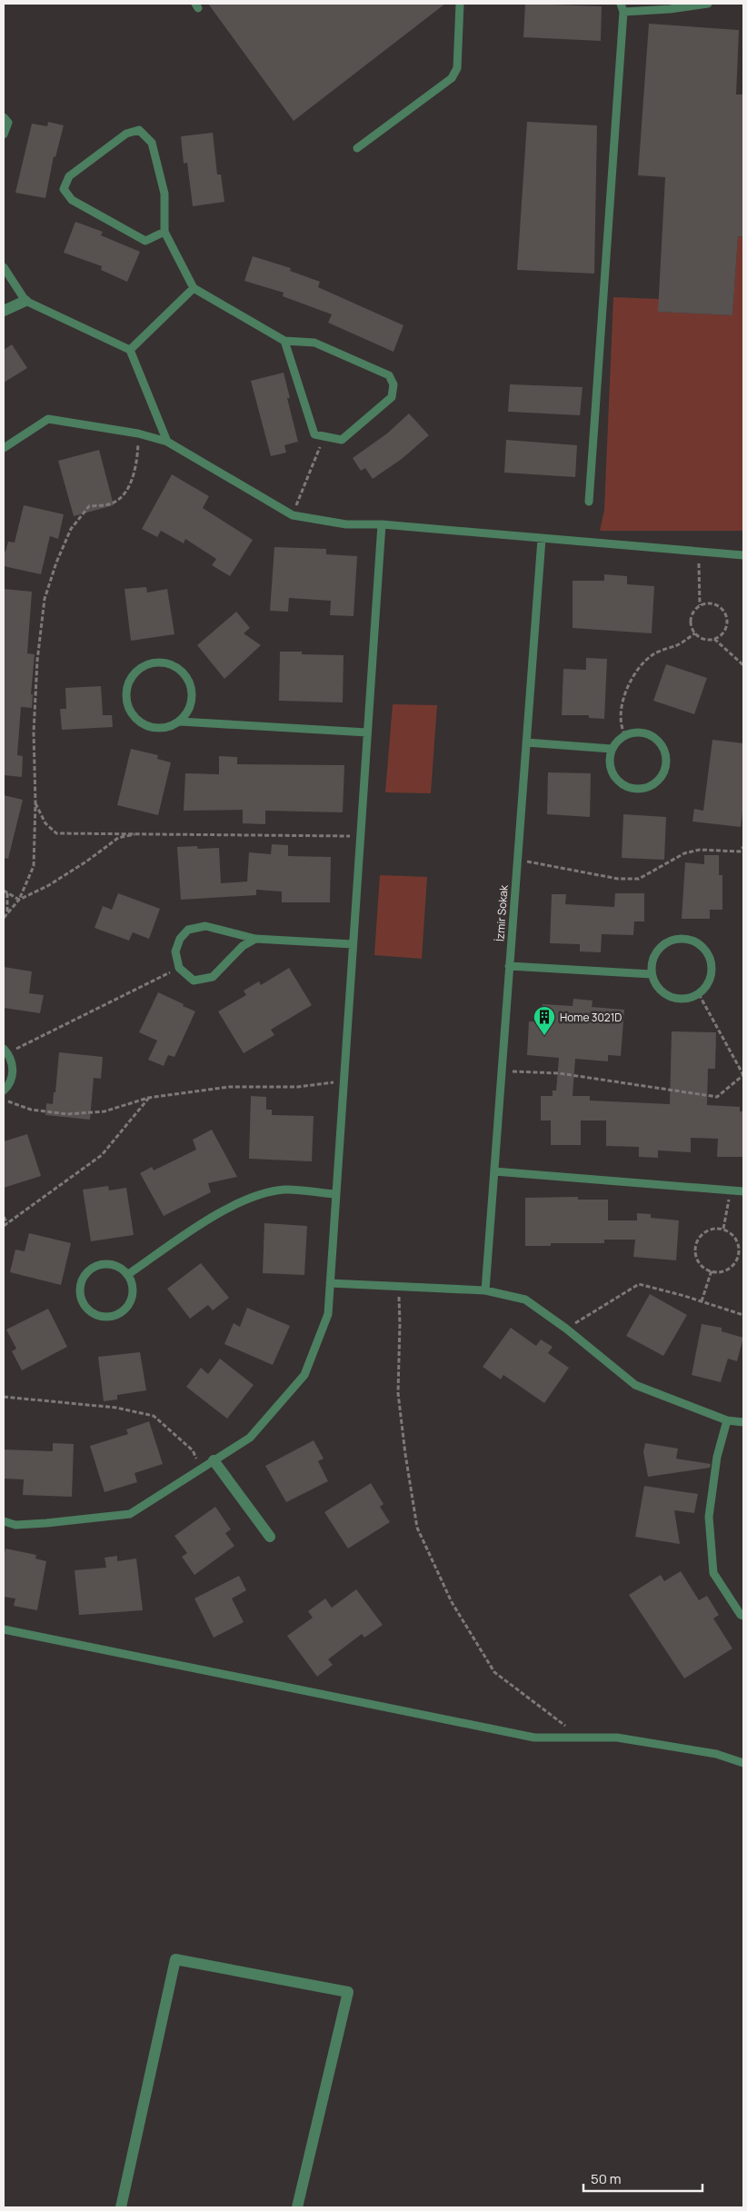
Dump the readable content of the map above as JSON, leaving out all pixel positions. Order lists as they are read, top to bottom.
{
  "streets": {
    "lane": ["İzmir Sokak"]
  },
  "places": {
    "building": ["Home 3021D"]
  },
  "scale_bar": "50 m"
}
